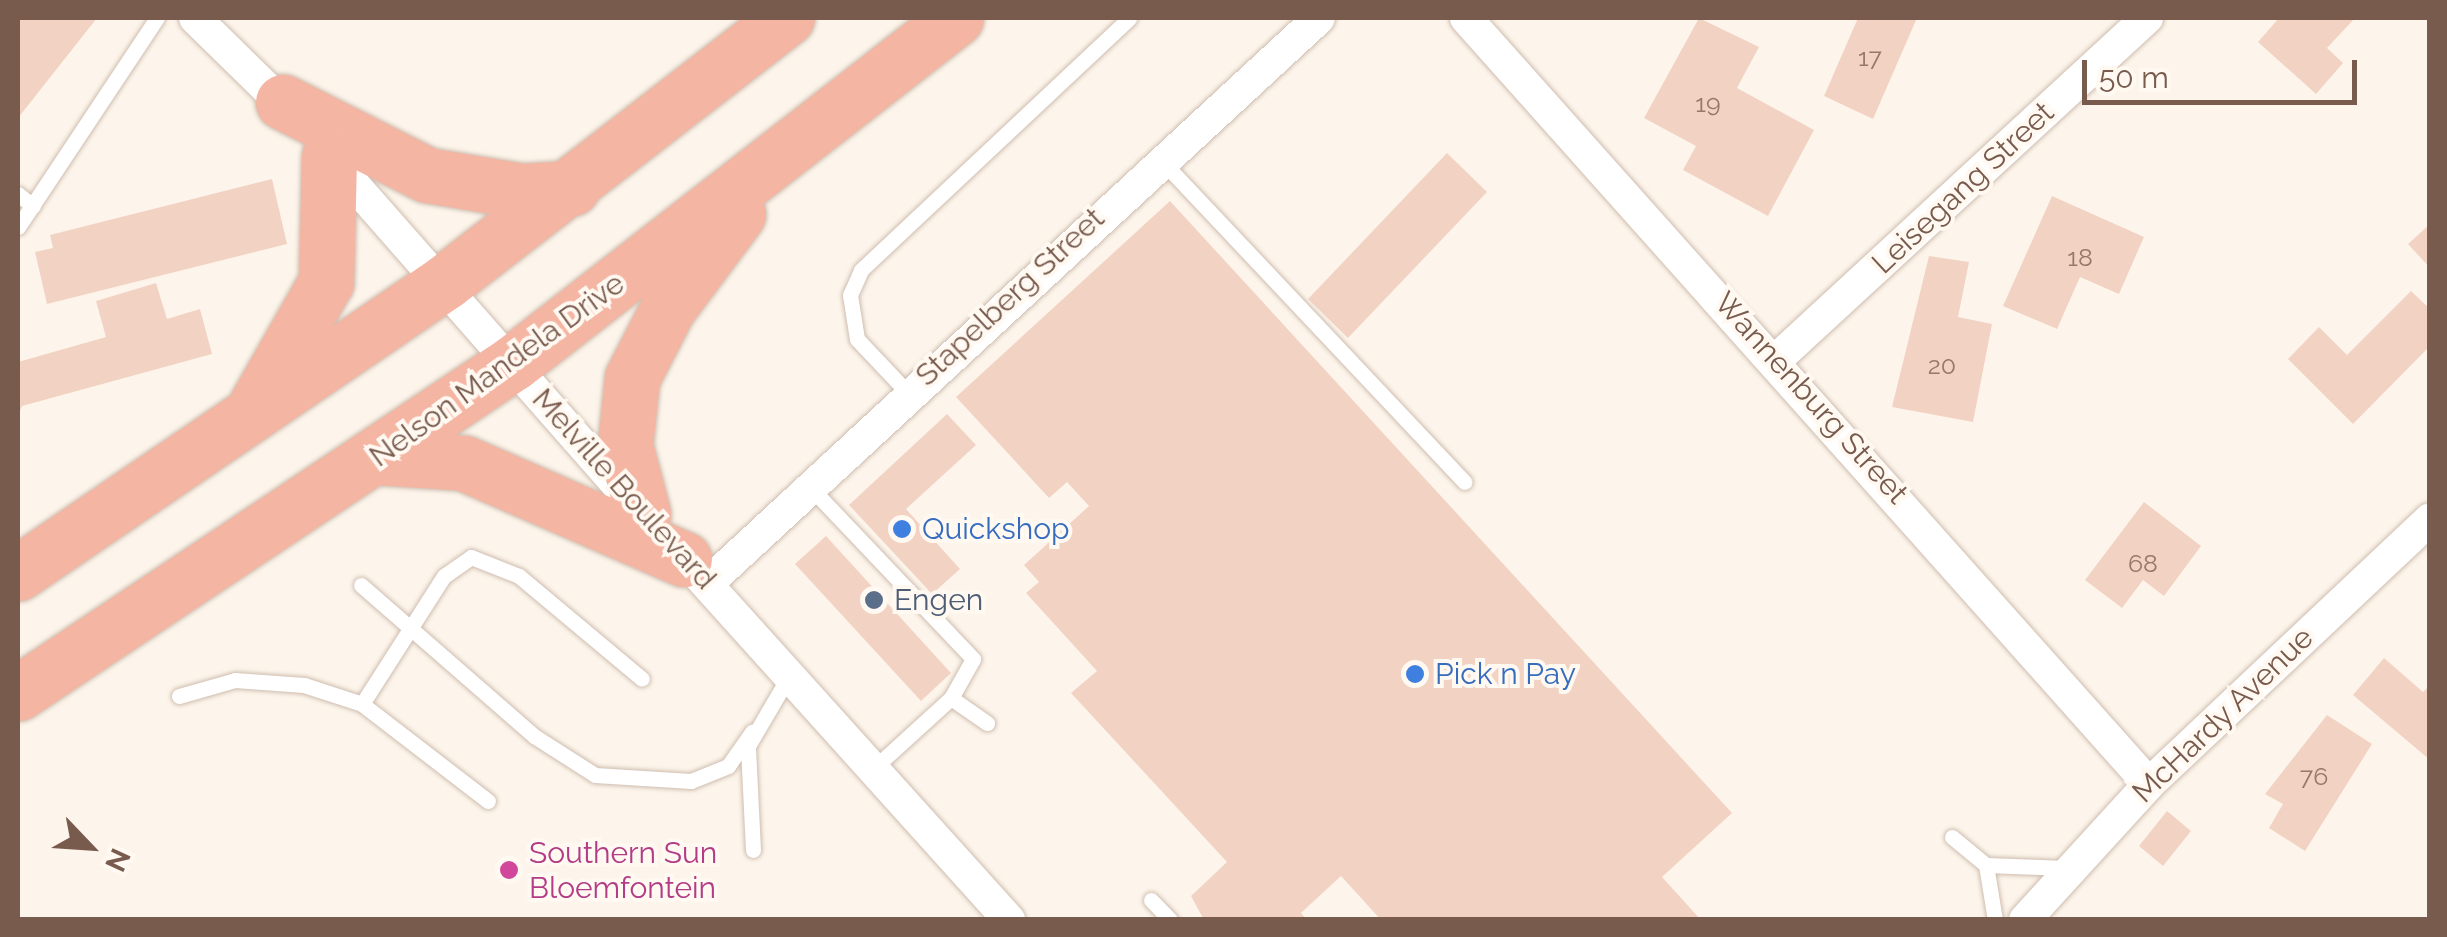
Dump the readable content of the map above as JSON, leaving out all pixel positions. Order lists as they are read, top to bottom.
{
  "streets": {
    "highway": ["Nelson Mandela Drive"],
    "street": [
      "Leisegang Street",
      "Stapelberg Street",
      "Wannenburg Street",
      "Melville Boulevard",
      "McHardy Avenue"
    ]
  },
  "crossings": [
    ["Leisegang Street", "Wannenburg Street"],
    ["Stapelberg Street", "Melville Boulevard"],
    ["Nelson Mandela Drive", "Melville Boulevard"],
    ["Wannenburg Street", "McHardy Avenue"]
  ],
  "places": [
    "Quickshop",
    "Engen",
    "Pick n Pay",
    "Southern Sun Bloemfontein"
  ],
  "house_numbers": [
    "17",
    "19",
    "18",
    "20",
    "68",
    "76"
  ],
  "scale_bar": "50 m",
  "north": "bottom right"
}
